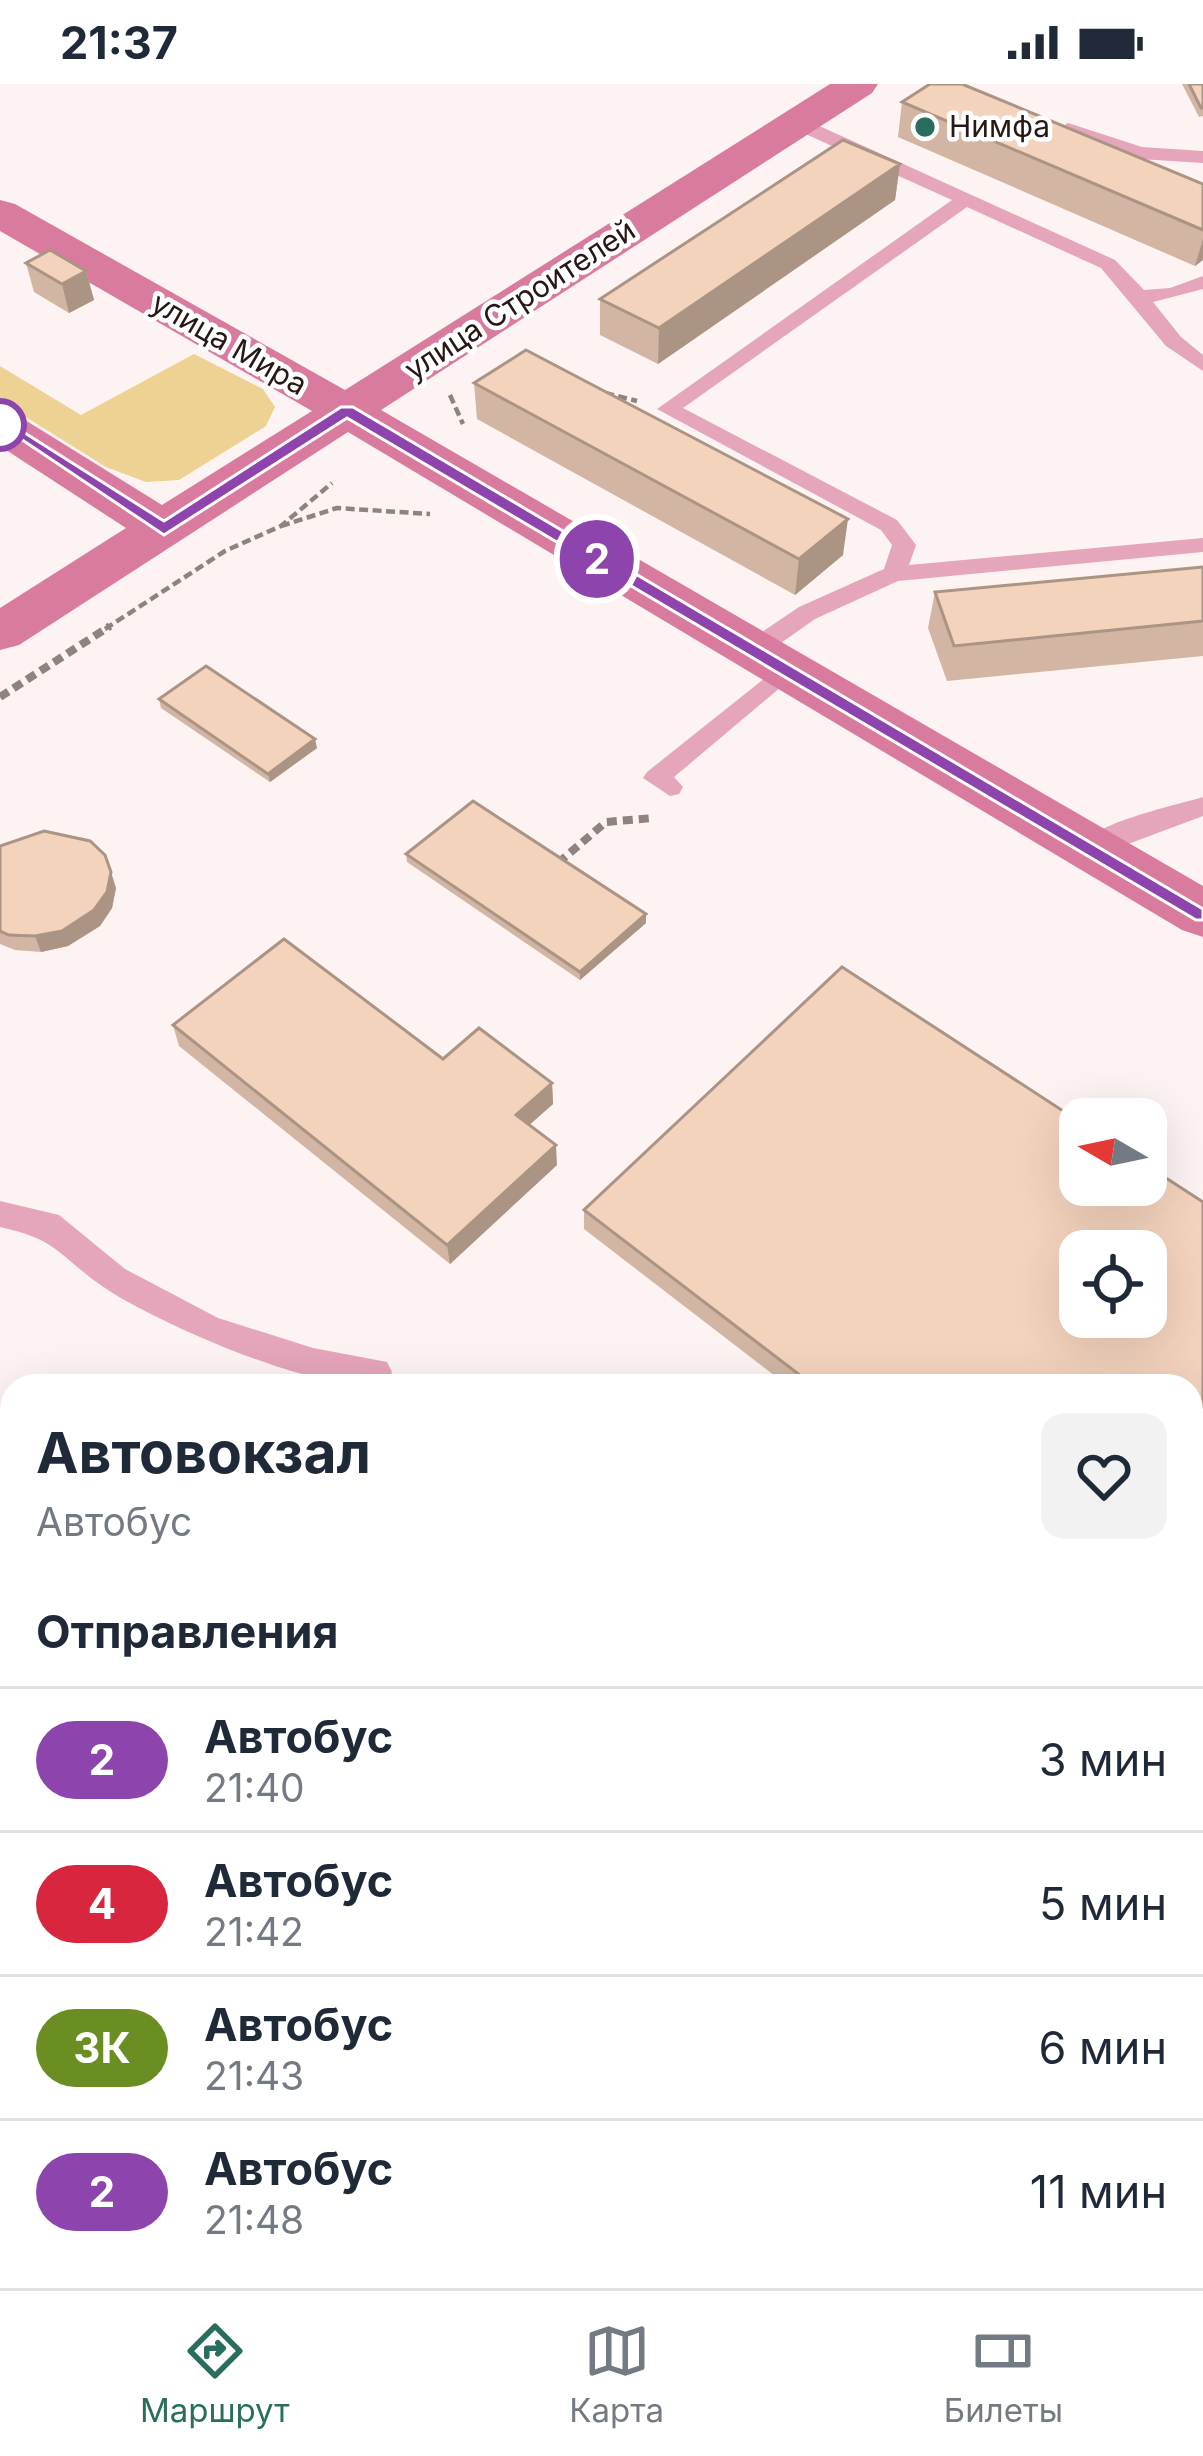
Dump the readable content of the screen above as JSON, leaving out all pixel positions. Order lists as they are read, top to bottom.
{
  "streets": {
    "main road": ["улица Строителей", "улица Мира"]
  },
  "crossings": [
    ["улица Строителей", "улица Мира"]
  ],
  "places": ["Нимфа"],
  "lines": ["bus line 2"],
  "north": "left",
  "page": {
    "status": "21:37",
    "on_map": "2",
    "heading": [
      ["Автовокзал", "Автобус"],
      "Отправления"
    ],
    "list": [
      {
        "mark": "2",
        "name": "Автобус",
        "note": "21:40",
        "value": "3 мин"
      },
      {
        "mark": "4",
        "name": "Автобус",
        "note": "21:42",
        "value": "5 мин"
      },
      {
        "mark": "3К",
        "name": "Автобус",
        "note": "21:43",
        "value": "6 мин"
      },
      {
        "mark": "2",
        "name": "Автобус",
        "note": "21:48",
        "value": "11 мин"
      }
    ],
    "tabs": ["Маршрут", "Карта", "Билеты"]
  }
}
